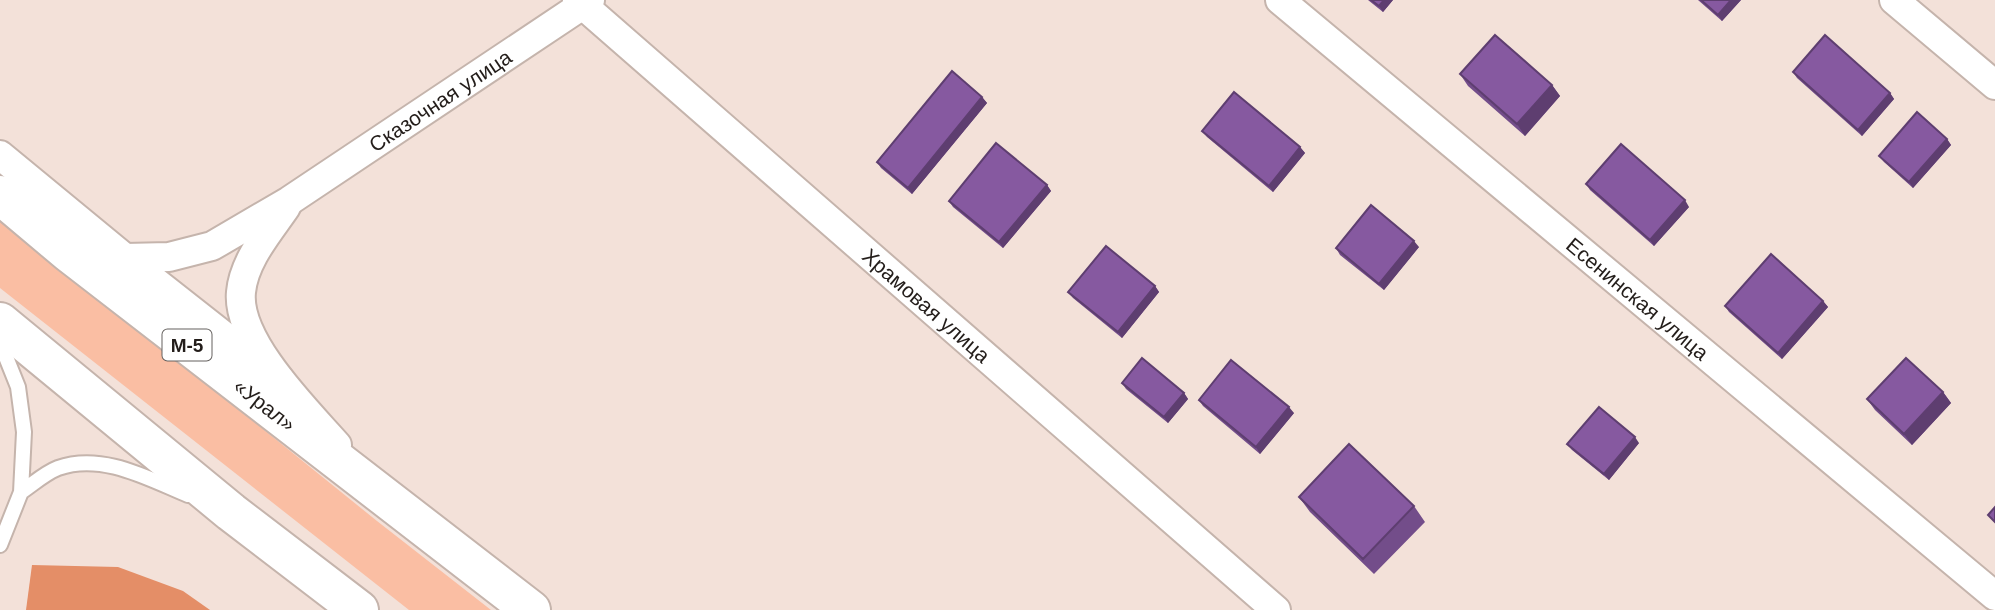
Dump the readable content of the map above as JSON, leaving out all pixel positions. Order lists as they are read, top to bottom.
{
  "streets": {
    "main road": ["М-5", "«Урал»"],
    "street": ["Сказочная улица", "Есенинская улица", "Храмовая улица"]
  },
  "crossings": [
    ["Сказочная улица", "Храмовая улица"]
  ]
}
